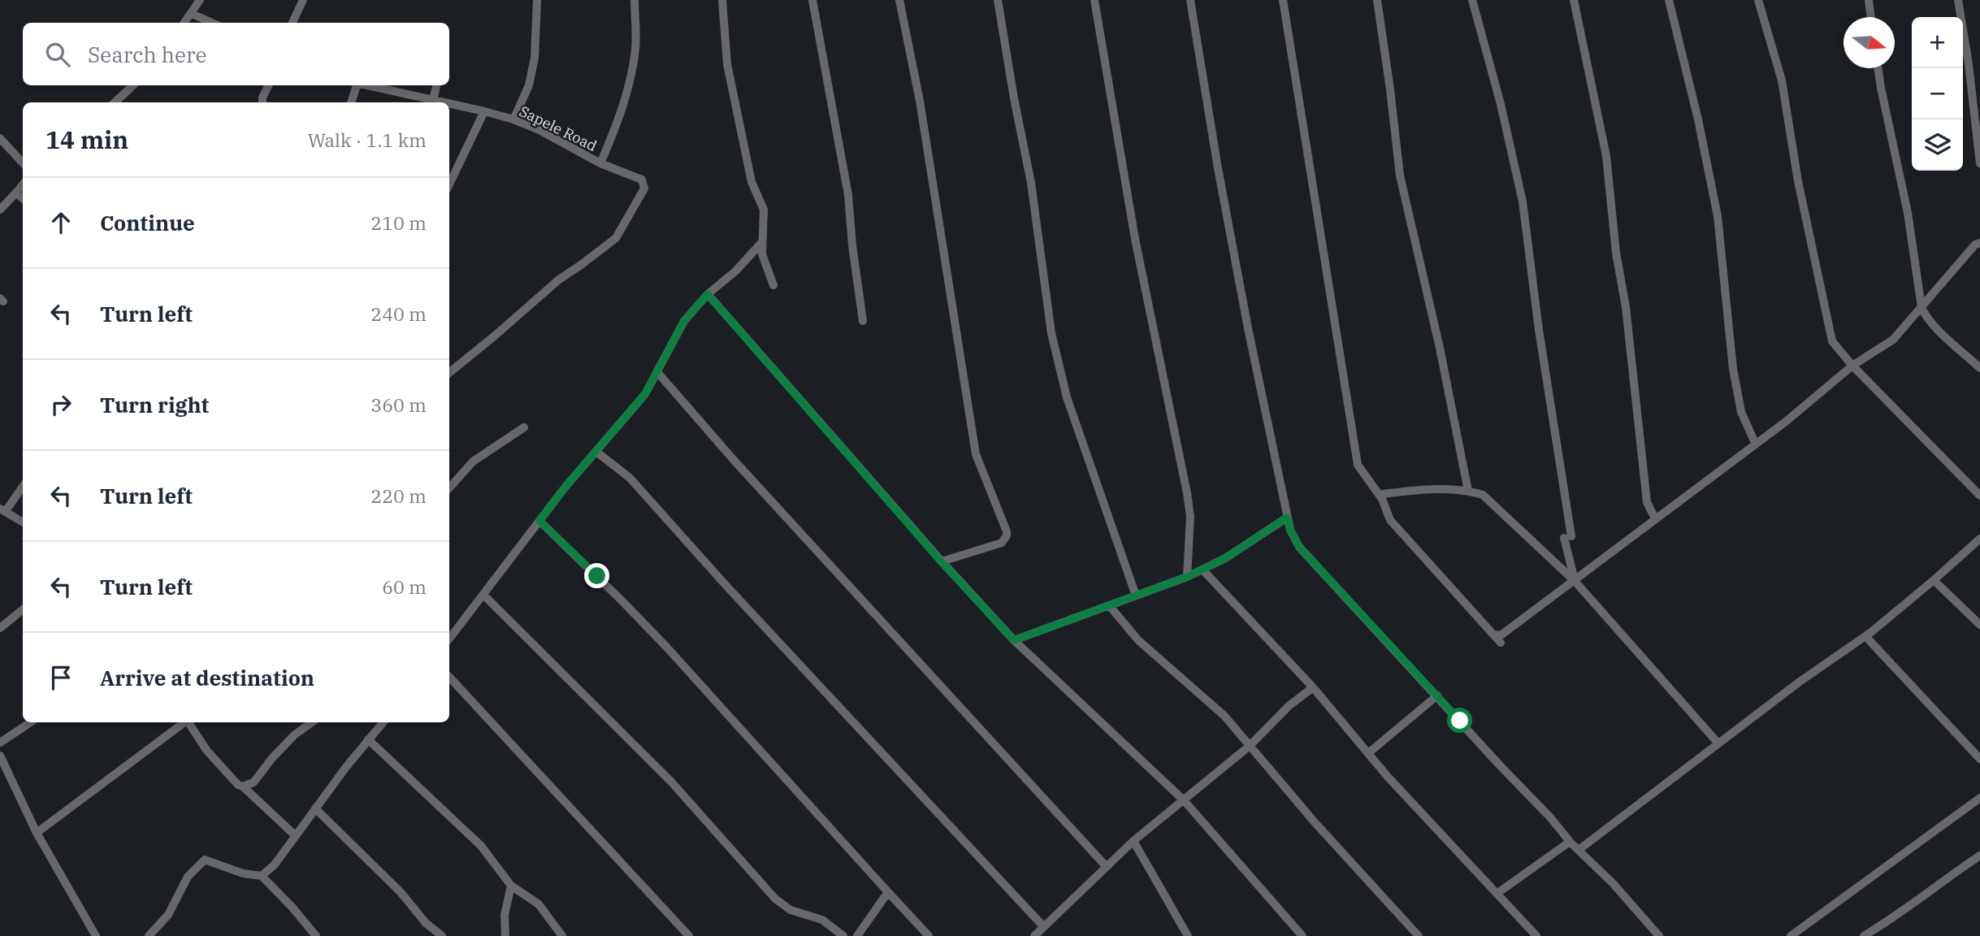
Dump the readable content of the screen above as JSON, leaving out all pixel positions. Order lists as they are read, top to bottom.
{
  "streets": {
    "street": ["Sapele Road"]
  },
  "north": "right",
  "page": {
    "map_buttons": ["+", "−"],
    "search": "Search here",
    "heading": ["14 min", "Walk · 1.1 km"],
    "list": [
      ["Continue", "210 m"],
      ["Turn left", "240 m"],
      ["Turn right", "360 m"],
      ["Turn left", "220 m"],
      ["Turn left", "60 m"],
      "Arrive at destination"
    ]
  }
}
